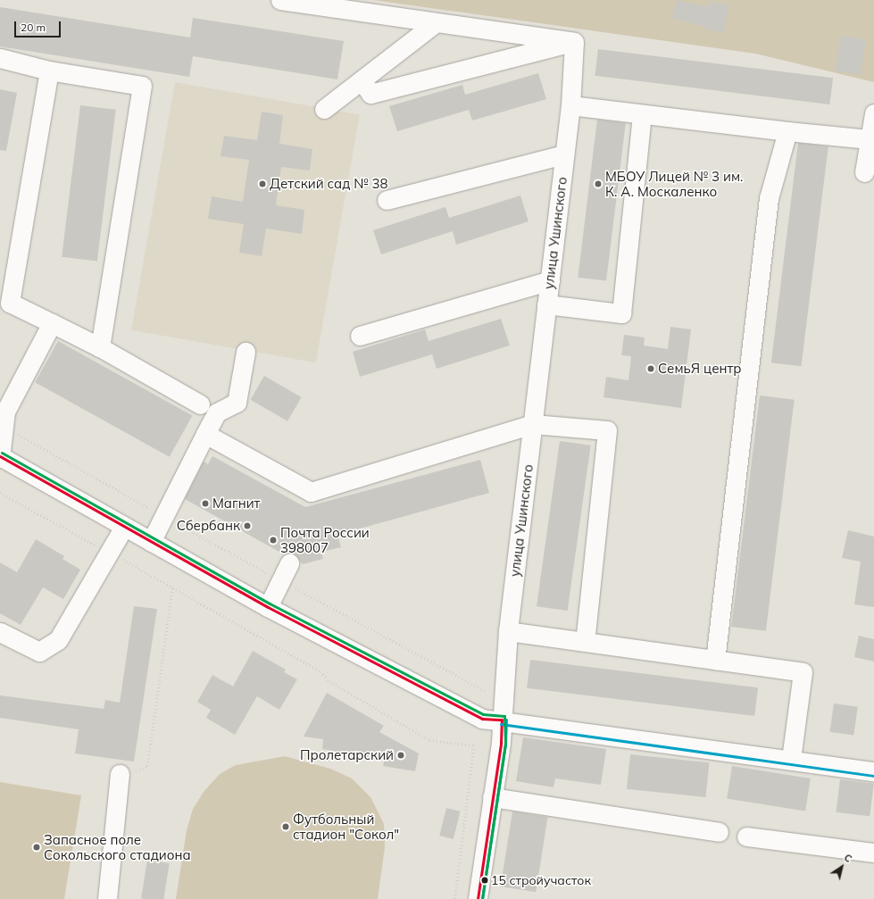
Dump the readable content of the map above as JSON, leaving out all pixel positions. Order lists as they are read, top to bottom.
{
  "streets": {
    "street": ["улица Ушинского"]
  },
  "places": [
    "Детский сад № 38",
    "МБОУ Лицей № 3 им. К. А. Москаленко",
    "СемьЯ центр",
    "Магнит",
    "Сбербанк",
    "Почта России 398007",
    "Пролетарский",
    "Футбольный стадион \"Сокол\"",
    "Запасное поле Сокольского стадиона",
    "15 стройучасток"
  ],
  "scale_bar": "20 m",
  "north": "top right"
}
